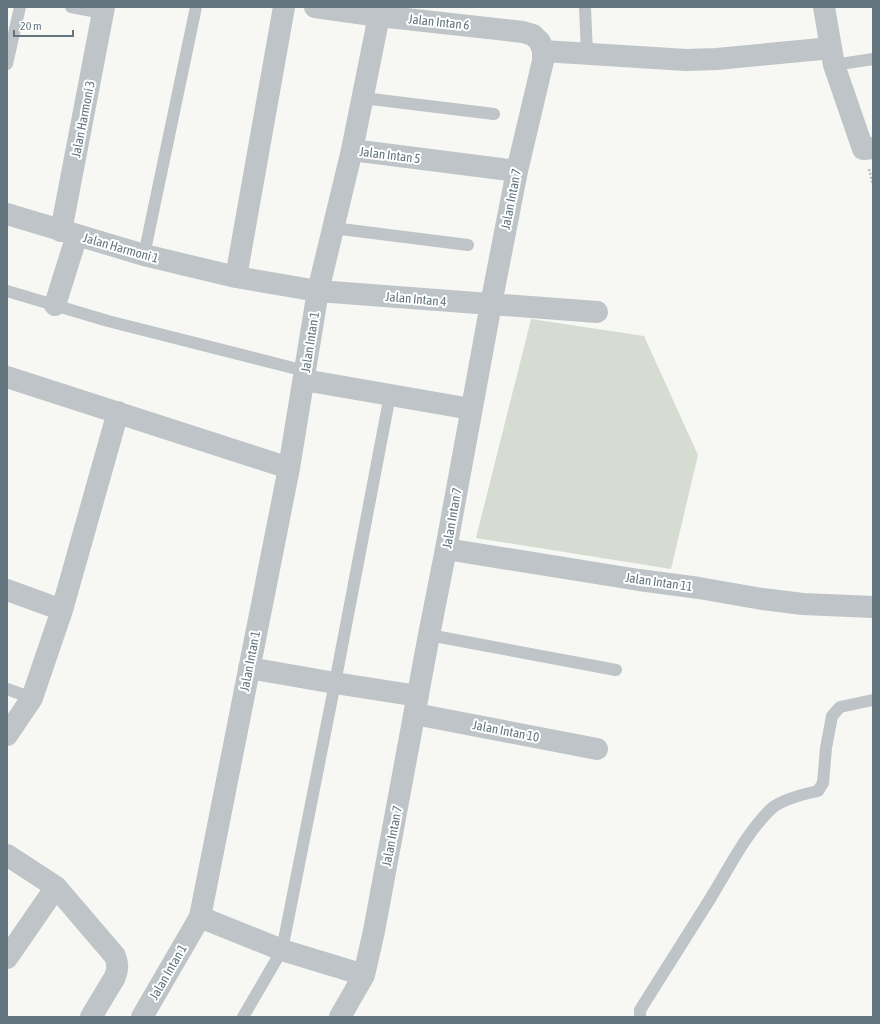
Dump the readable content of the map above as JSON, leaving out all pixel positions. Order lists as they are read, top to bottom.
{
  "streets": {
    "street": [
      "Jalan Intan 6",
      "Jalan Harmoni 3",
      "Jalan Intan 5",
      "Jalan Intan 7",
      "Jalan Harmoni 1",
      "Jalan Intan 4",
      "Jalan Intan 1",
      "Jalan Intan 11",
      "Jalan Intan 10"
    ]
  },
  "crossings": [
    ["Jalan Intan 6", "Jalan Intan 5"],
    ["Jalan Intan 6", "Jalan Intan 7"],
    ["Jalan Harmoni 3", "Jalan Harmoni 1"],
    ["Jalan Intan 5", "Jalan Intan 7"],
    ["Jalan Intan 5", "Jalan Intan 1"],
    ["Jalan Intan 7", "Jalan Intan 4"],
    ["Jalan Intan 7", "Jalan Intan 11"],
    ["Jalan Intan 7", "Jalan Intan 10"],
    ["Jalan Harmoni 1", "Jalan Intan 4"],
    ["Jalan Intan 4", "Jalan Intan 1"],
    ["Jalan Intan 1", "Jalan Intan 10"]
  ],
  "scale_bar": "20 m"
}
